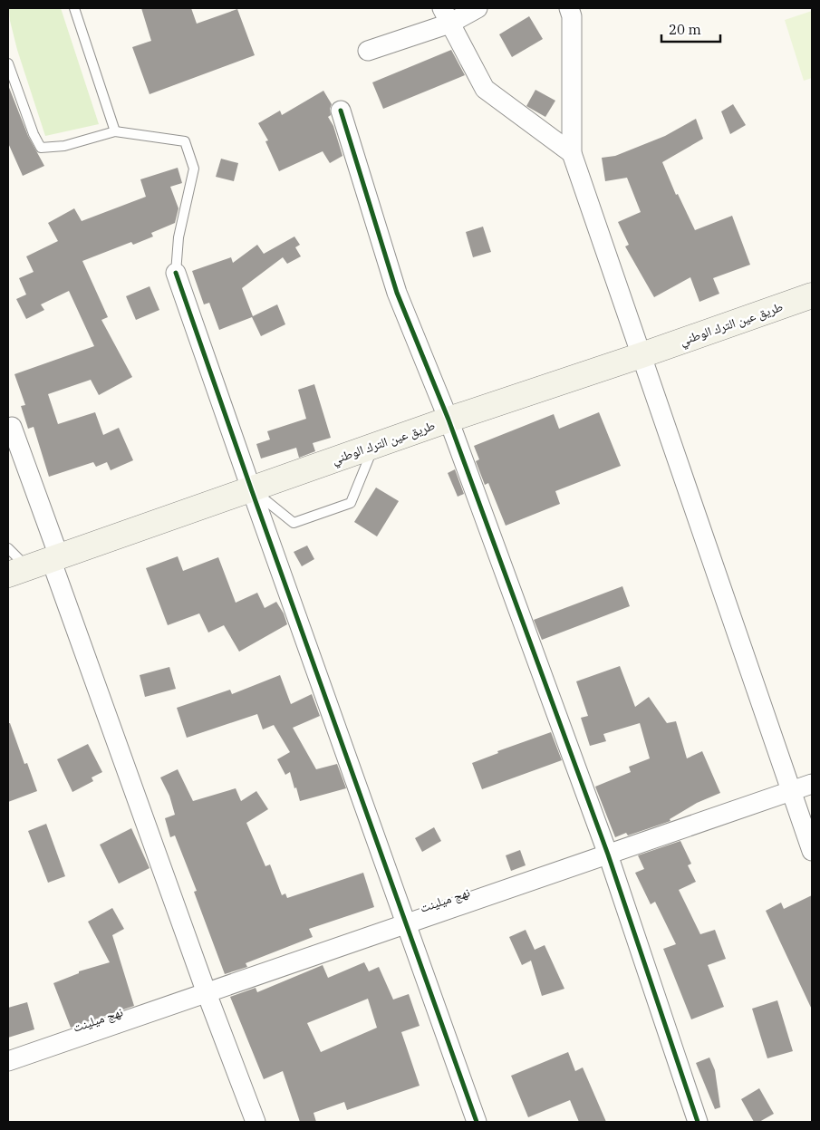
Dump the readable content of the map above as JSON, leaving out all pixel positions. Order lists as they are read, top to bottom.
{
  "streets": {
    "main road": ["طريق عين الترك الوطني"],
    "street": ["نهج ميلينت"]
  },
  "scale_bar": "20 m"
}
